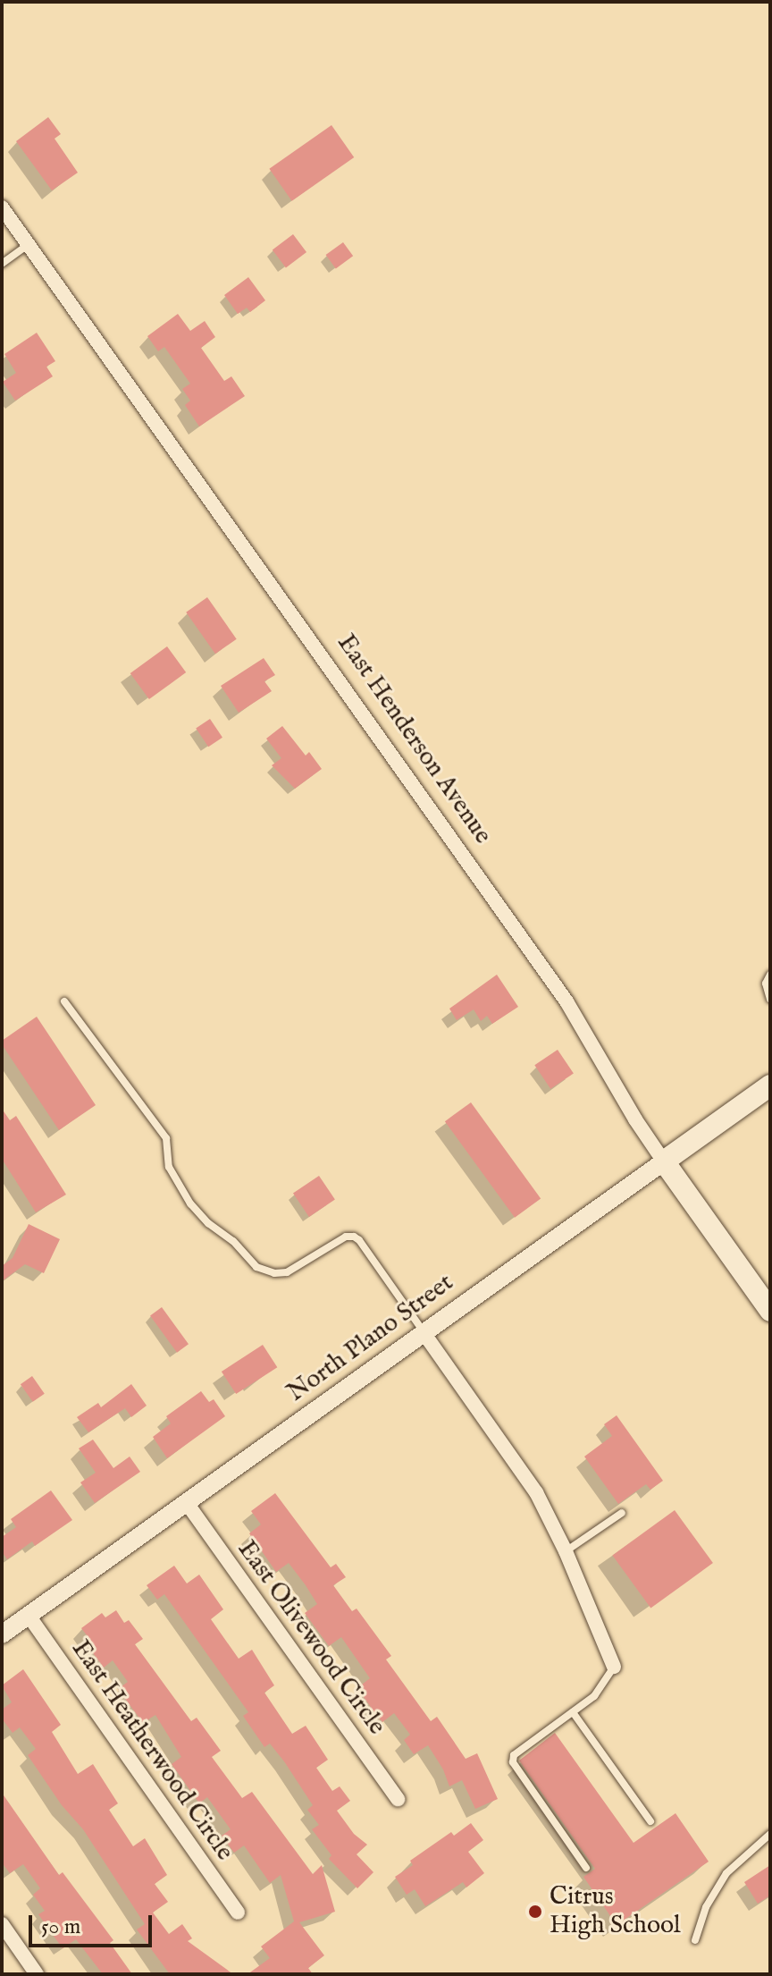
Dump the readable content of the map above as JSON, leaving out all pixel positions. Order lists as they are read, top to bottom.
{
  "streets": {
    "main road": ["East Henderson Avenue", "North Plano Street"],
    "street": ["East Olivewood Circle", "East Heatherwood Circle"]
  },
  "crossings": [
    ["East Henderson Avenue", "North Plano Street"],
    ["North Plano Street", "East Olivewood Circle"],
    ["North Plano Street", "East Heatherwood Circle"]
  ],
  "places": ["Citrus High School"],
  "scale_bar": "50 m"
}
